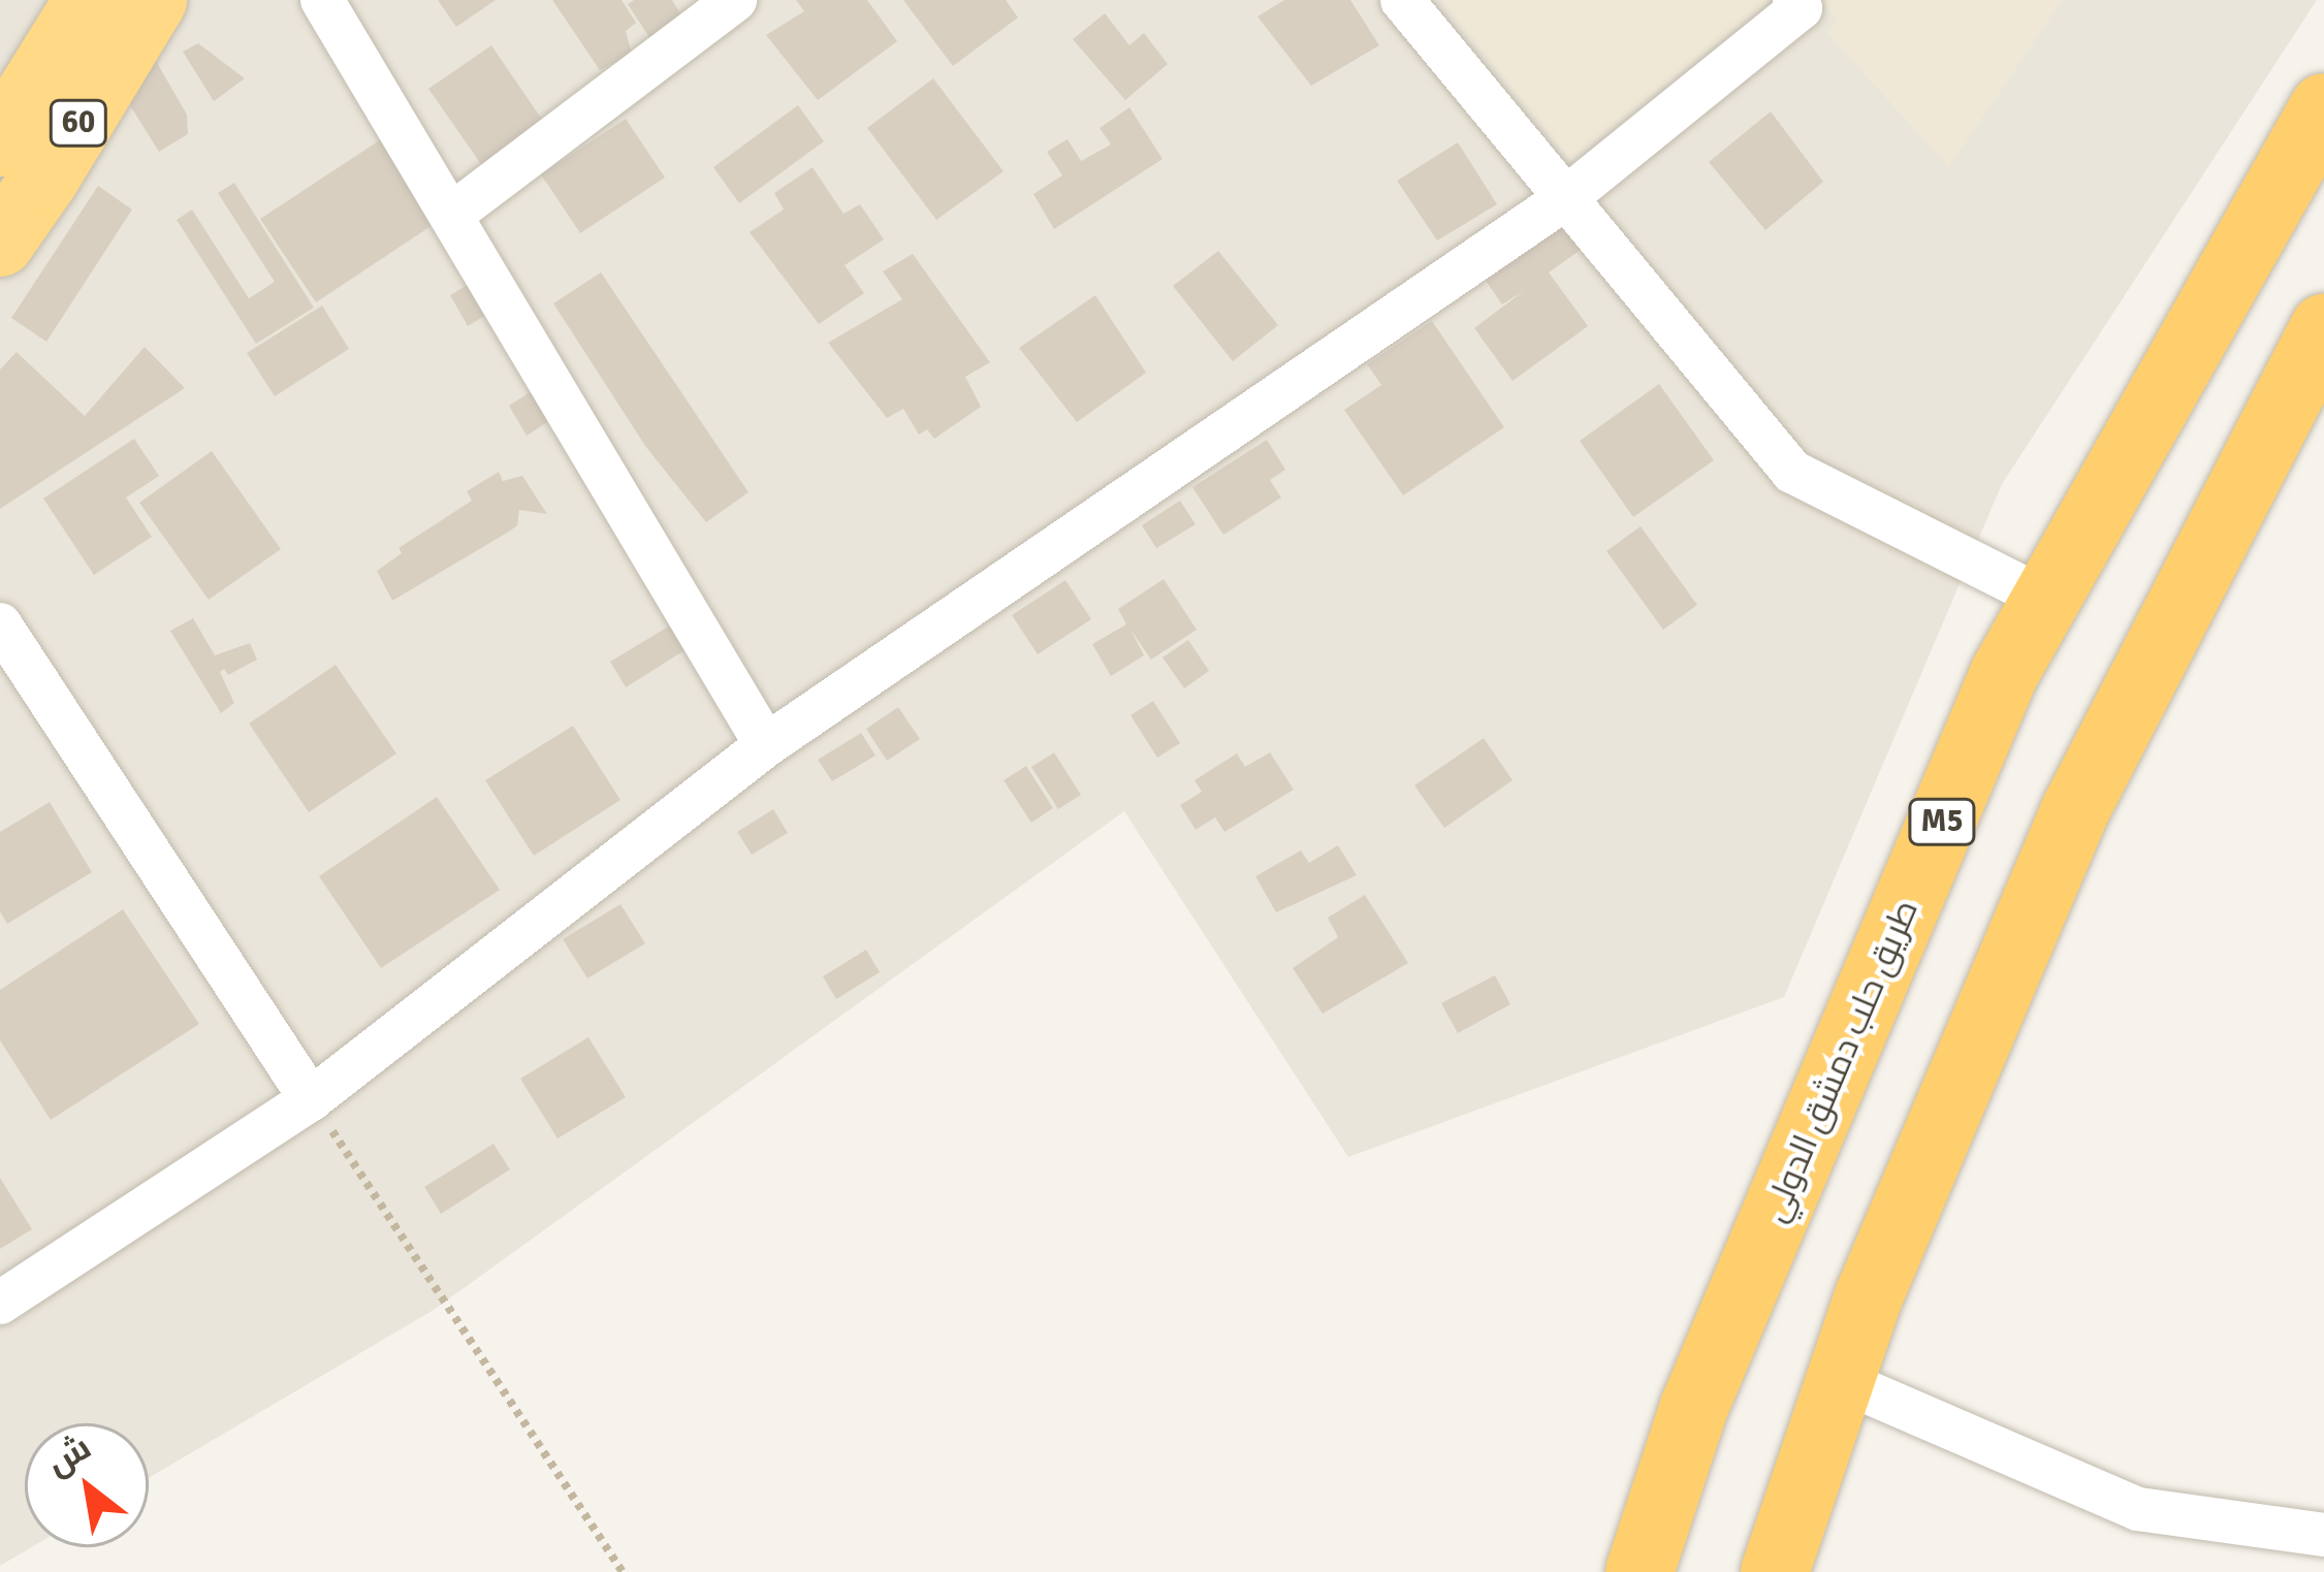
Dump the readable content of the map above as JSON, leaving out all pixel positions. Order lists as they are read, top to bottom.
{
  "streets": {
    "highway": ["60", "M5", "طريق حلب دمشق الدولي"]
  },
  "north": "top left"
}
